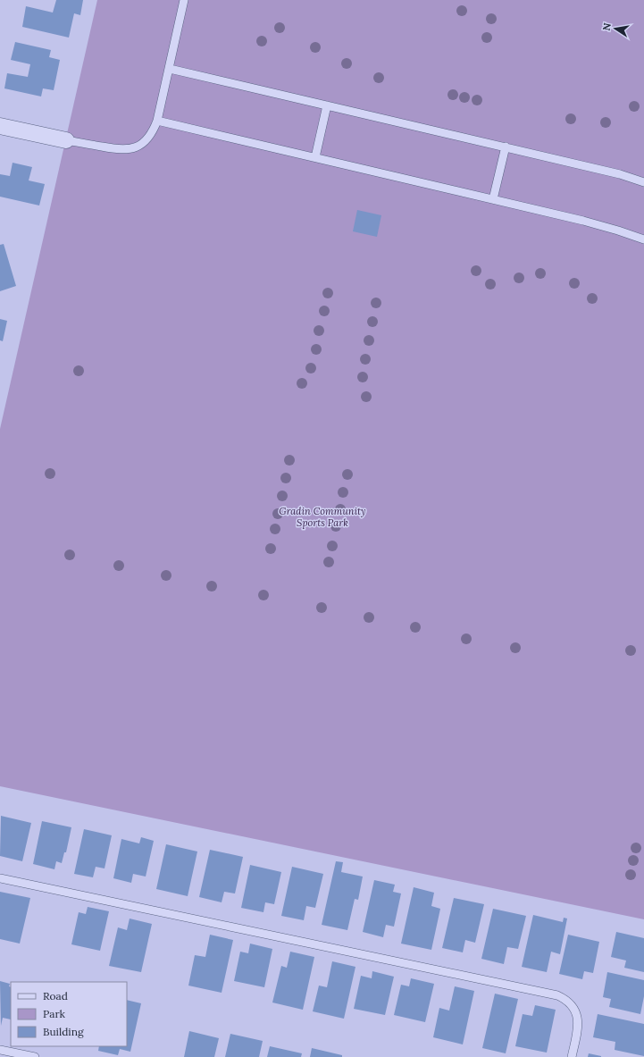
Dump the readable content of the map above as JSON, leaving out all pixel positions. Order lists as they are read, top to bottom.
{
  "parks": ["Gradin Community Sports Park"],
  "legend": ["Road", "Park", "Building"],
  "north": "left"
}
